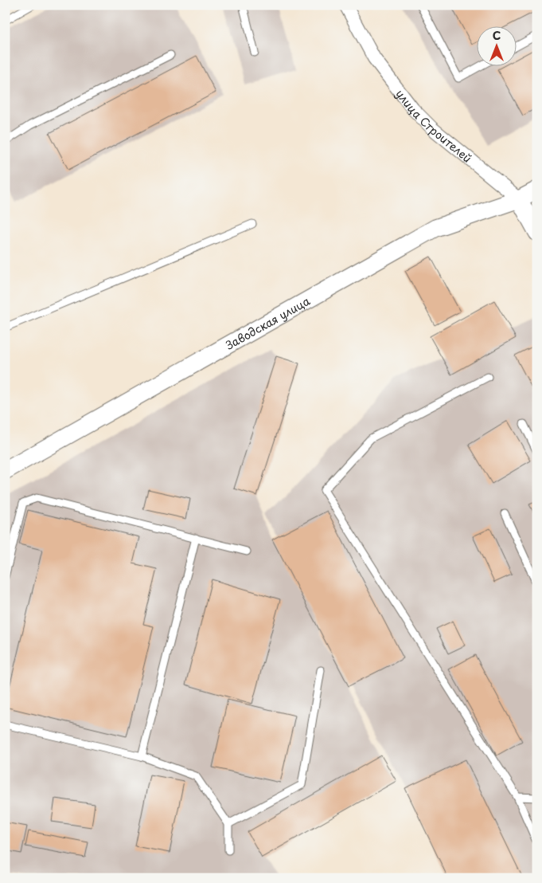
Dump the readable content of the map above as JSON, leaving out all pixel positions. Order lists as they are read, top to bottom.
{
  "streets": {
    "street": ["улица Строителей", "Заводская улица"]
  },
  "crossings": [
    ["улица Строителей", "Заводская улица"]
  ],
  "north": "top"
}
